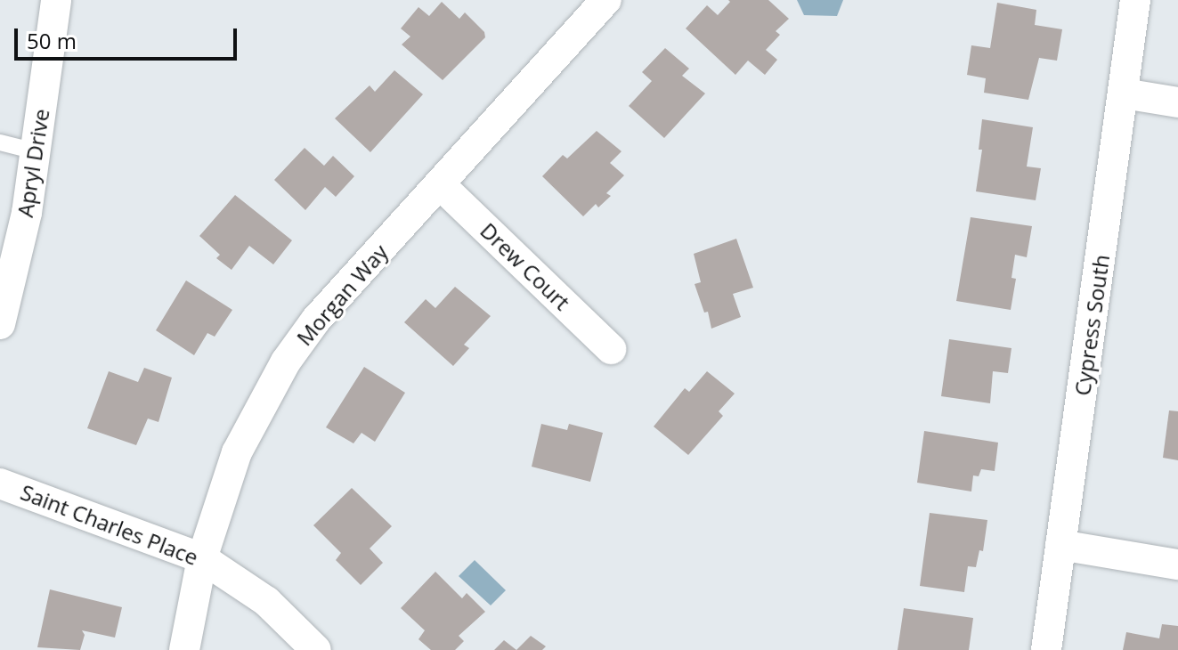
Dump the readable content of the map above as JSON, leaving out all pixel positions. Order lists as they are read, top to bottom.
{
  "streets": {
    "street": [
      "Apryl Drive",
      "Drew Court",
      "Morgan Way",
      "Cypress South",
      "Saint Charles Place"
    ]
  },
  "crossings": [
    ["Drew Court", "Morgan Way"],
    ["Morgan Way", "Saint Charles Place"]
  ],
  "scale_bar": "50 m"
}
